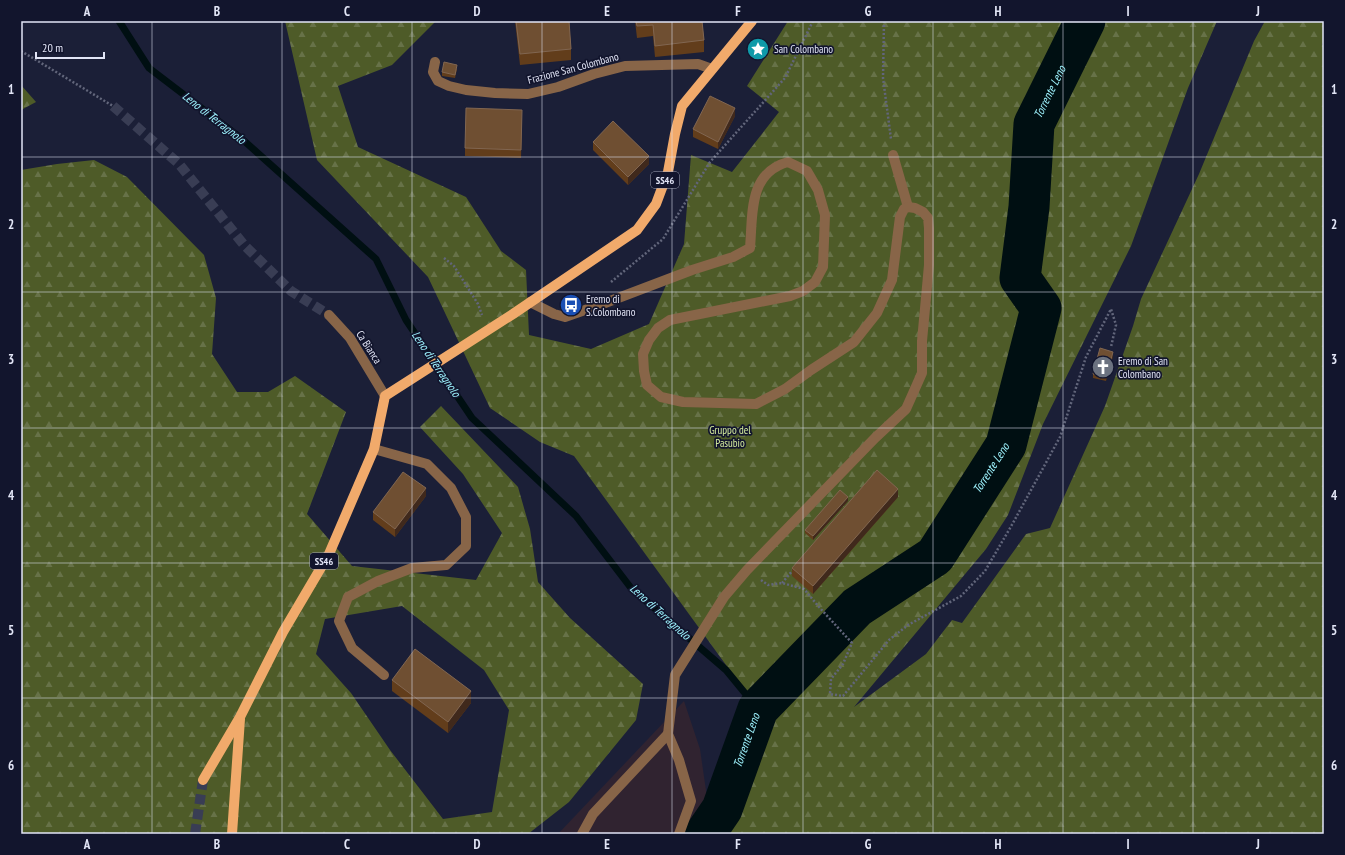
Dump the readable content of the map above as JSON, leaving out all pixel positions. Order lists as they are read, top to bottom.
{
  "streets": {
    "main road": ["SS46"],
    "street": ["Frazione San Colombano", "Ca Bianca"]
  },
  "crossings": [
    ["Frazione San Colombano", "SS46"],
    ["SS46", "Ca Bianca"]
  ],
  "water": ["Torrente Leno", "Leno di Terragnolo"],
  "parks": ["Gruppo del Pasubio"],
  "places": {
    "place": ["San Colombano"],
    "bus stop": ["Eremo di S.Colombano"],
    "church": ["Eremo di San Colombano"]
  },
  "scale_bar": "20 m",
  "grid": {
    "columns": [
      "A",
      "B",
      "C",
      "D",
      "E",
      "F",
      "G",
      "H",
      "I",
      "J"
    ],
    "rows": [
      "1",
      "2",
      "3",
      "4",
      "5",
      "6"
    ]
  }
}
